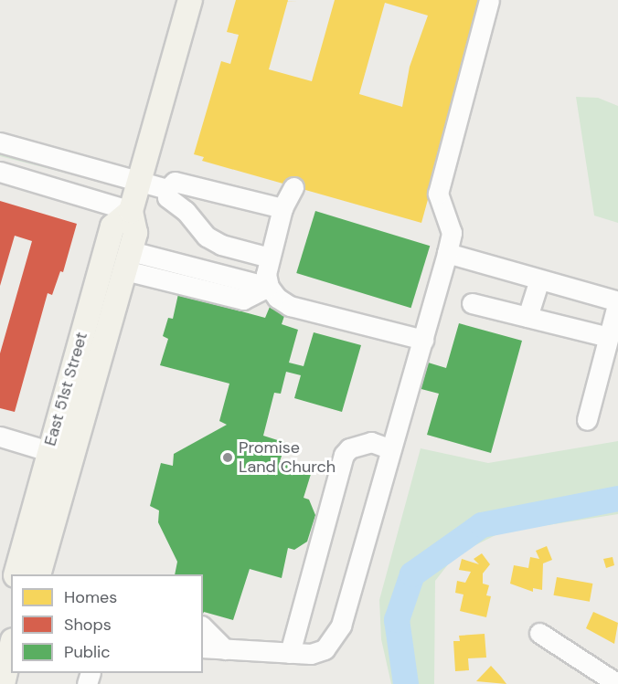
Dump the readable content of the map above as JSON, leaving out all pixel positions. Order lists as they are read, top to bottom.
{
  "streets": {
    "main road": ["East 51st Street"]
  },
  "places": ["Promise Land Church"],
  "legend": ["Homes", "Shops", "Public"]
}
